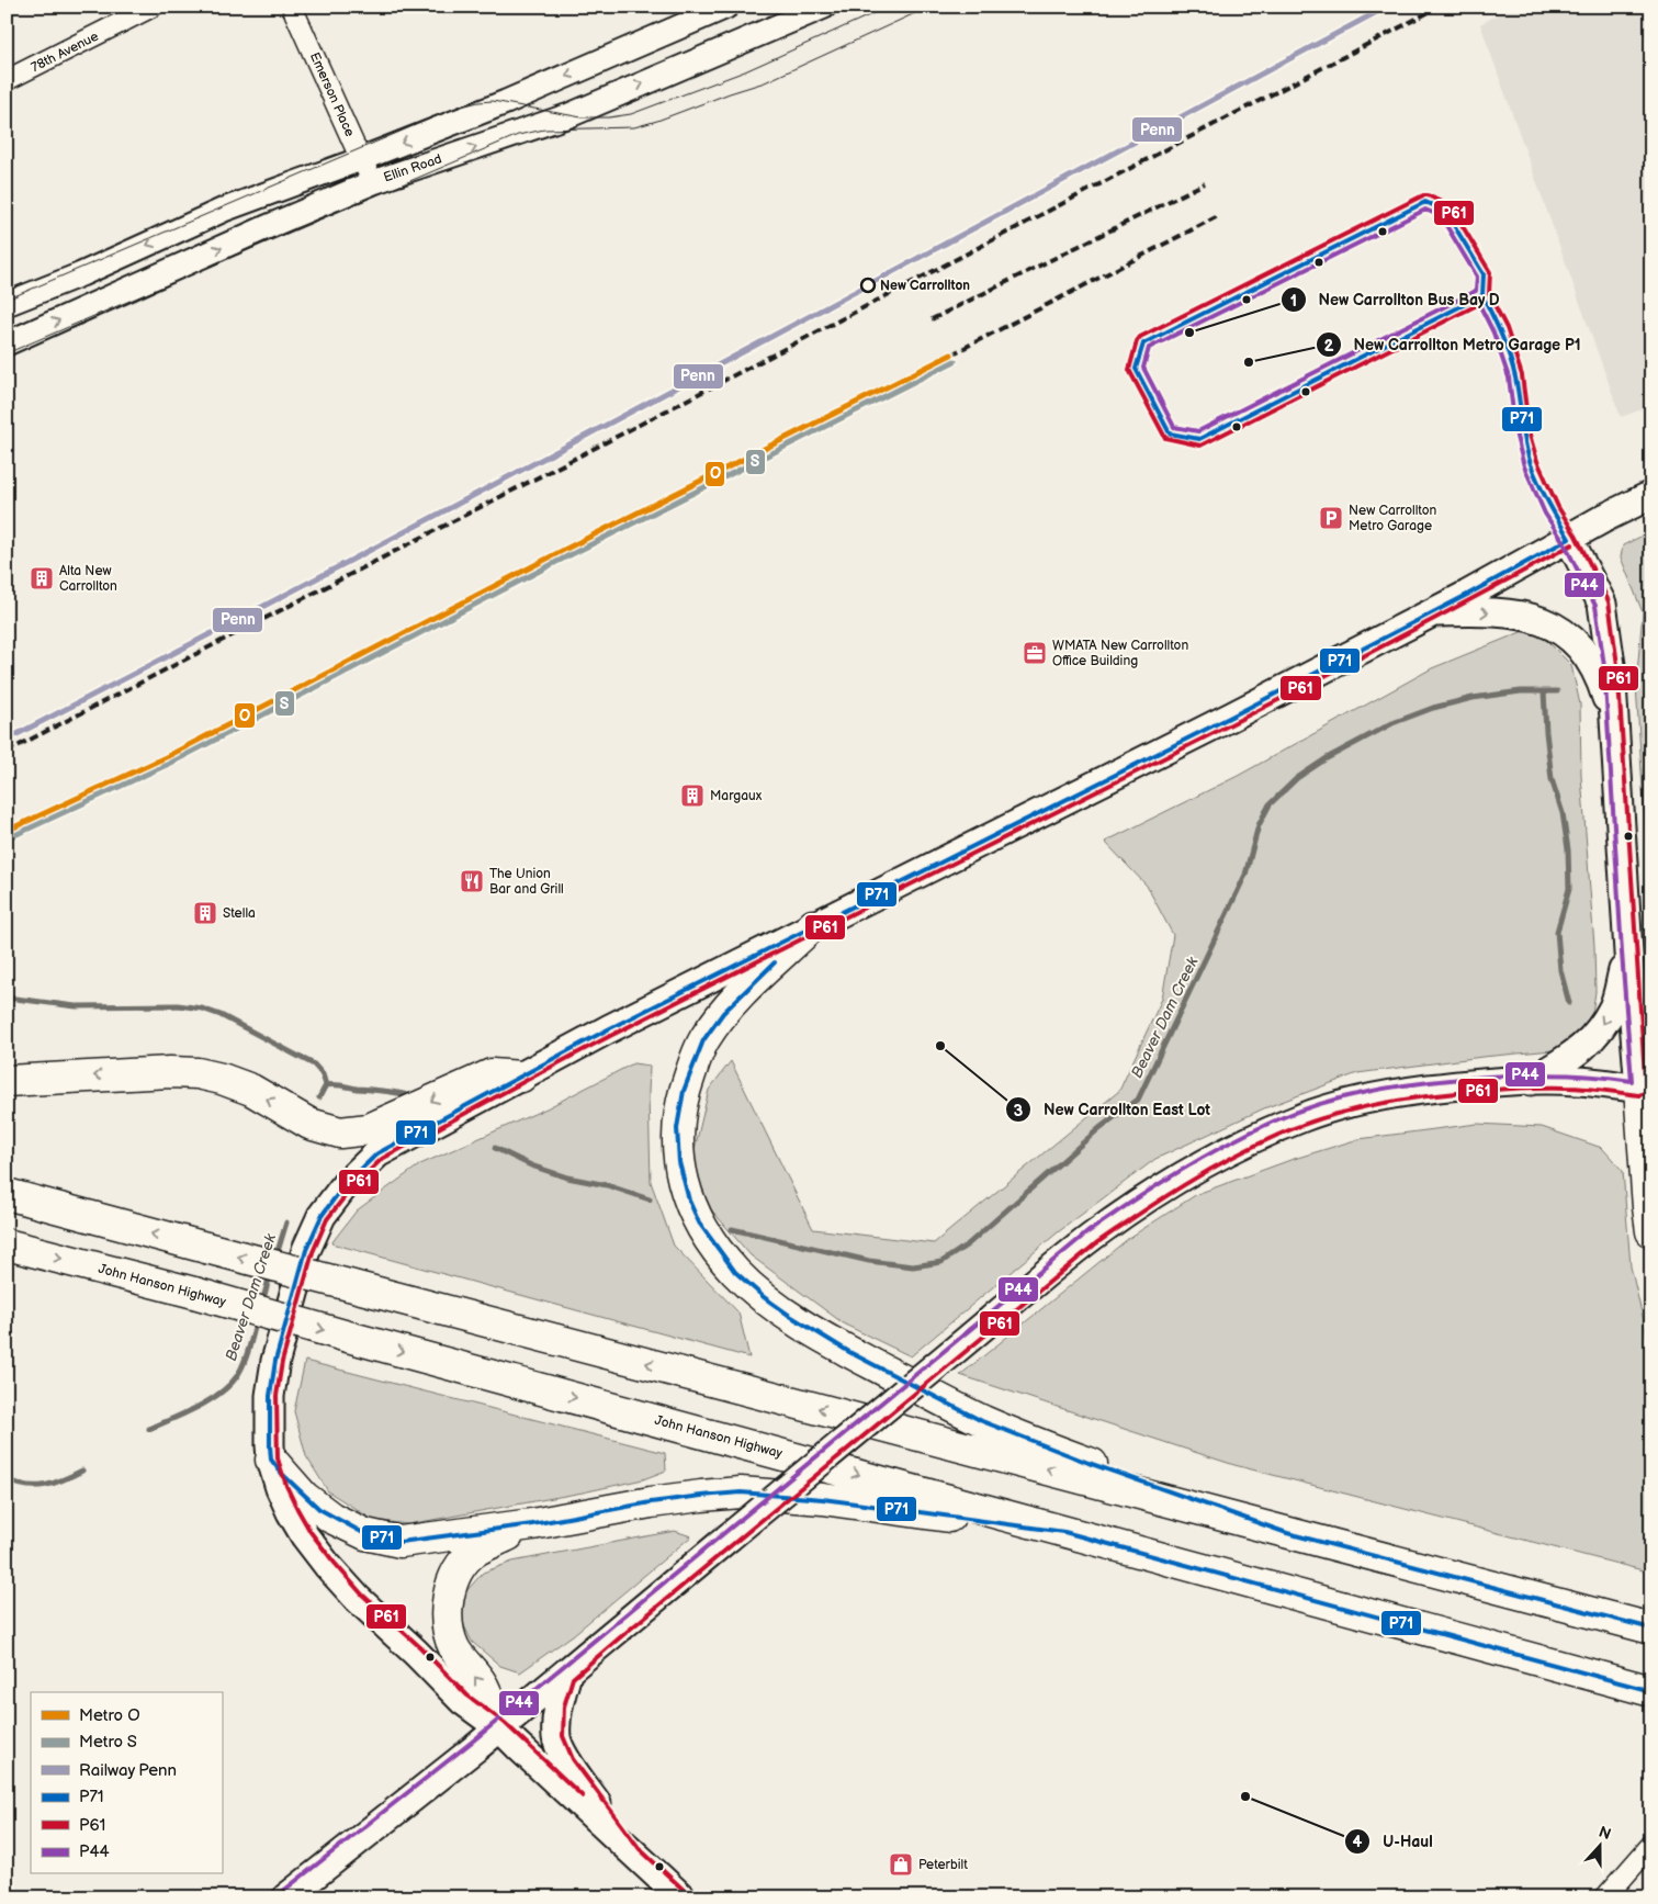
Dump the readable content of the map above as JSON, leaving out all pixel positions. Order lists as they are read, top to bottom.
{
  "streets": {
    "highway": ["John Hanson Highway"],
    "street": ["78th Avenue", "Emerson Place", "Ellin Road"]
  },
  "crossings": [
    ["Emerson Place", "Ellin Road"]
  ],
  "water": ["Beaver Dam Creek"],
  "places": {
    "other": [
      "New Carrollton",
      "New Carrollton Bus Bay D",
      "New Carrollton Metro Garage P1",
      "New Carrollton East Lot",
      "U-Haul"
    ],
    "parking": ["New Carrollton Metro Garage"],
    "building": ["Alta New Carrollton", "Margaux", "Stella"],
    "office": ["WMATA New Carrollton Office Building"],
    "restaurant": ["The Union Bar and Grill"],
    "shop": ["Peterbilt"]
  },
  "lines": [
    "rail line Penn",
    "transit line P61",
    "transit line P71",
    "transit line P44",
    "metro line O",
    "metro line S"
  ],
  "legend": [
    "Metro O",
    "Metro S",
    "Railway Penn",
    "P71",
    "P61",
    "P44"
  ],
  "north": "top"
}
